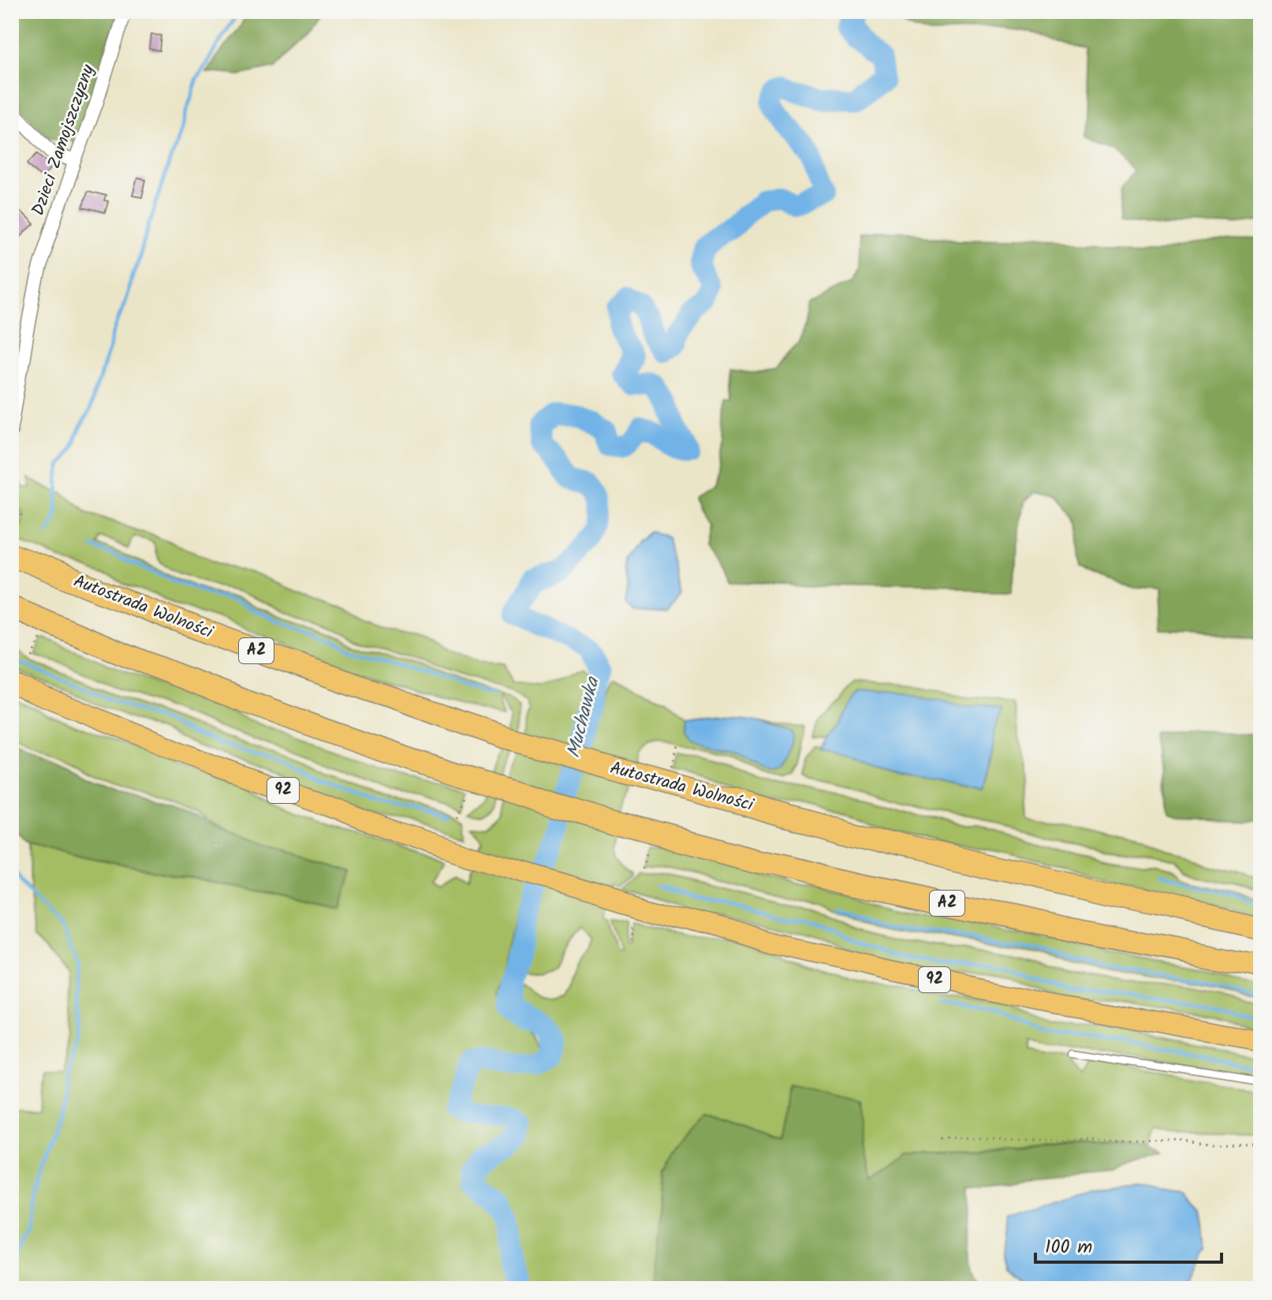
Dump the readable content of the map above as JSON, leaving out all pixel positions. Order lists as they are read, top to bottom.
{
  "streets": {
    "highway": ["Autostrada Wolności", "A2"],
    "main road": ["92"],
    "street": ["Dzieci Zamojszczyzny"]
  },
  "water": ["Muchawka"],
  "scale_bar": "100 m"
}
